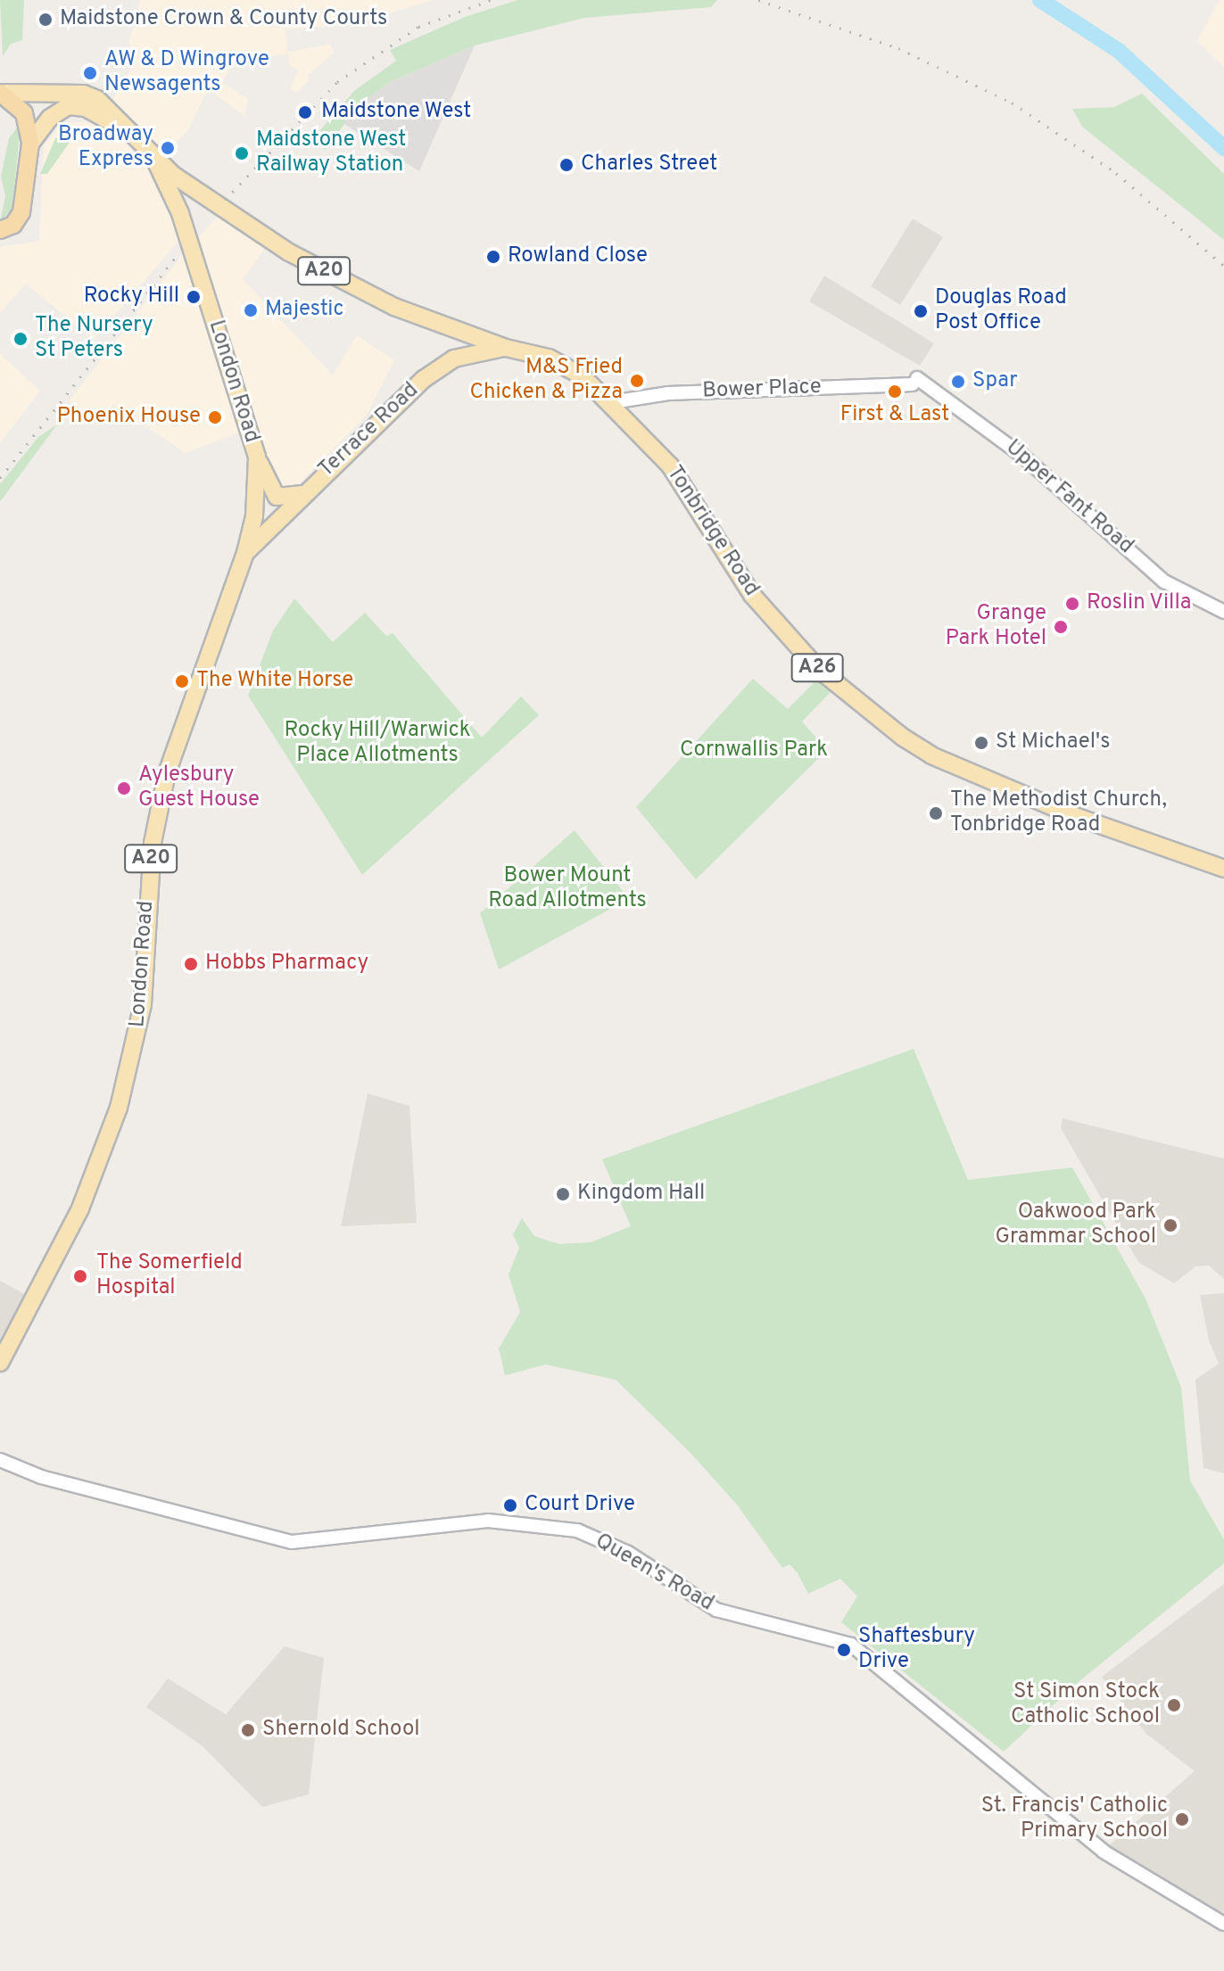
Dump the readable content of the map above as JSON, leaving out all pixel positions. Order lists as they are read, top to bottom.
{
  "streets": {
    "main road": [
      "A20",
      "London Road",
      "Terrace Road",
      "Tonbridge Road",
      "A26"
    ],
    "street": ["Bower Place", "Upper Fant Road", "Queen's Road"]
  },
  "crossings": [
    ["A20", "London Road"],
    ["A20", "Tonbridge Road"],
    ["London Road", "Terrace Road"],
    ["Bower Place", "Upper Fant Road"],
    ["Bower Place", "Tonbridge Road"],
    ["Terrace Road", "Tonbridge Road"]
  ],
  "parks": ["Rocky Hill/Warwick Place Allotments", "Cornwallis Park", "Bower Mount Road Allotments"],
  "places": [
    "Maidstone Crown & County Courts",
    "AW & D Wingrove Newsagents",
    "Maidstone West",
    "Broadway Express",
    "Maidstone West Railway Station",
    "Charles Street",
    "Rowland Close",
    "Rocky Hill",
    "Majestic",
    "Douglas Road Post Office",
    "The Nursery St Peters",
    "M&S Fried Chicken & Pizza",
    "Spar",
    "First & Last",
    "Phoenix House",
    "Roslin Villa",
    "Grange Park Hotel",
    "The White Horse",
    "St Michael's",
    "Aylesbury Guest House",
    "The Methodist Church, Tonbridge Road",
    "Hobbs Pharmacy",
    "Kingdom Hall",
    "Oakwood Park Grammar School",
    "The Somerfield Hospital",
    "Court Drive",
    "Shaftesbury Drive",
    "St Simon Stock Catholic School",
    "Shernold School",
    "St. Francis' Catholic Primary School"
  ]
}
